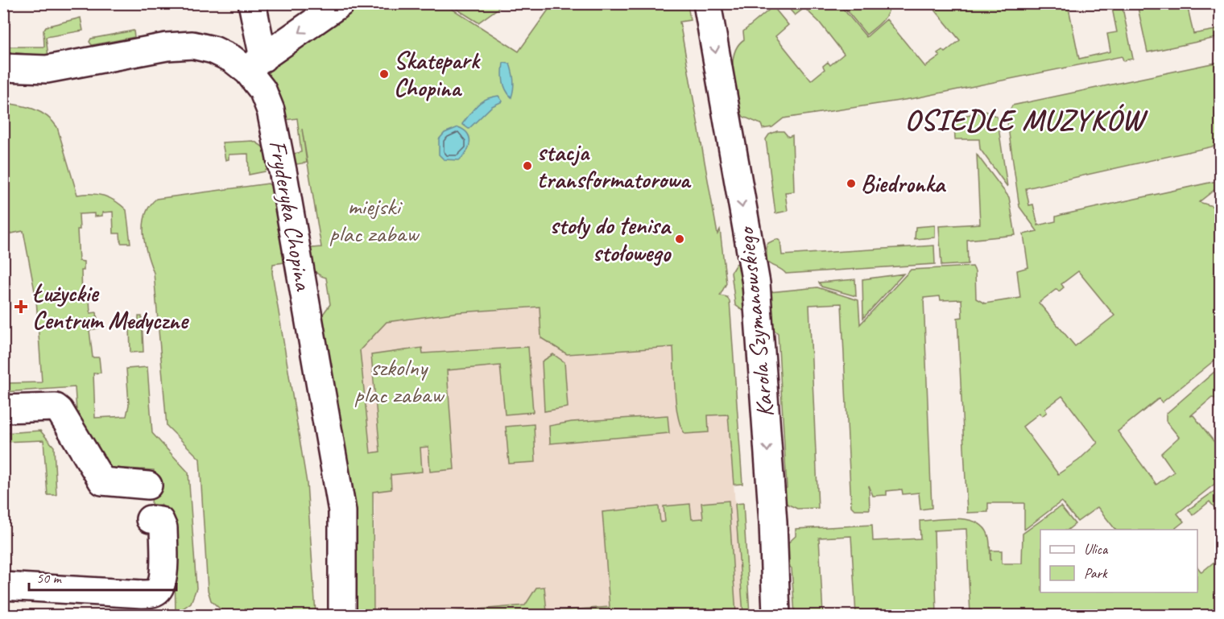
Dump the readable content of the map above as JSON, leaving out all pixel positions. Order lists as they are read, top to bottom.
{
  "streets": {
    "street": ["Fryderyka Chopina", "Karola Szymanowskiego"]
  },
  "one_way": ["Karola Szymanowskiego"],
  "districts": ["OSIEDLE MUZYKÓW"],
  "parks": ["miejski plac zabaw", "szkolny plac zabaw"],
  "places": {
    "other": [
      "Skatepark Chopina",
      "stacja transformatorowa",
      "Biedronka",
      "stoły do tenisa stołowego"
    ],
    "health": ["Łużyckie Centrum Medyczne"]
  },
  "legend": ["Ulica", "Park"],
  "scale_bar": "50 m"
}
